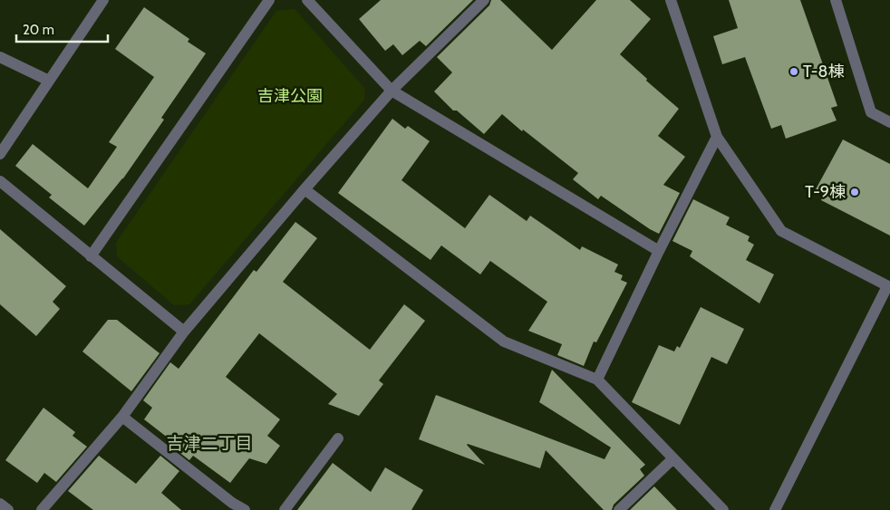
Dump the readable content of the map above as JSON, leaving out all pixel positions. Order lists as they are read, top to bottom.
{
  "districts": ["吉津二丁目"],
  "parks": ["吉津公園"],
  "places": ["T-8棟", "T-9棟"],
  "scale_bar": "20 m"
}
